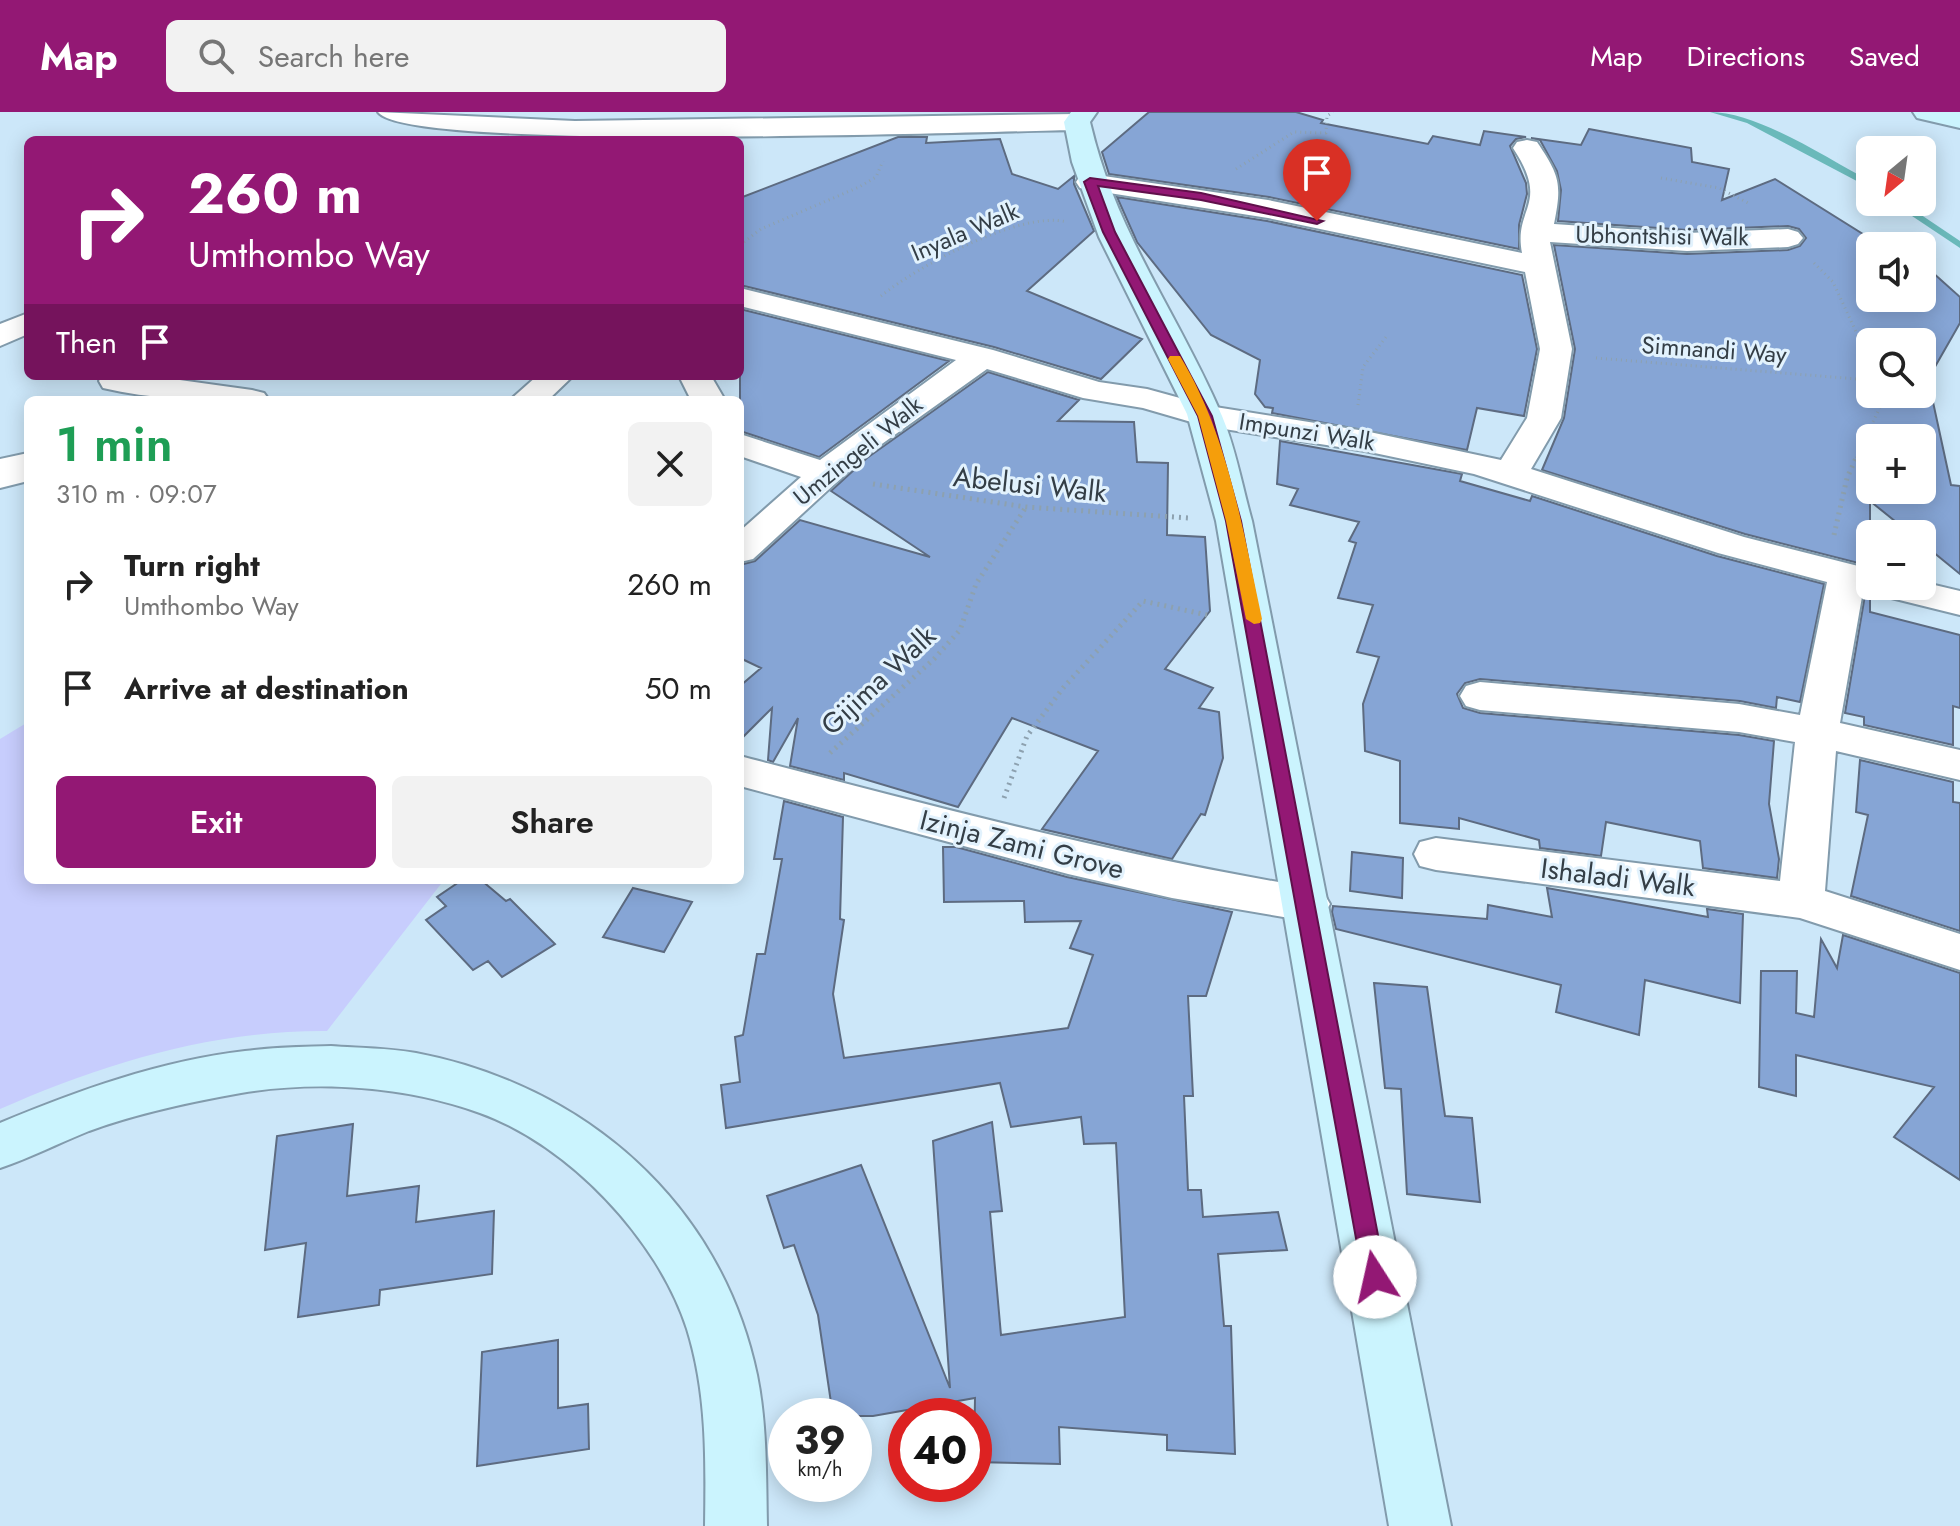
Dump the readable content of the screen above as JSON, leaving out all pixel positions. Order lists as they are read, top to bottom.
{
  "streets": {
    "street": [
      "Ubhontshisi Walk",
      "Impunzi Walk",
      "Umzingeli Walk",
      "Izinja Zami Grove",
      "Ishaladi Walk"
    ],
    "path": [
      "Inyala Walk",
      "Simnandi Way",
      "Abelusi Walk",
      "Gijima Walk"
    ]
  },
  "crossings": [
    ["Inyala Walk", "Impunzi Walk"],
    ["Impunzi Walk", "Umzingeli Walk"],
    ["Umzingeli Walk", "Abelusi Walk"],
    ["Abelusi Walk", "Gijima Walk"],
    ["Gijima Walk", "Izinja Zami Grove"]
  ],
  "north": "bottom left",
  "page": {
    "header": "Map",
    "search": "Search here",
    "nav": ["Map", "Directions", "Saved"],
    "map_buttons": ["+", "−"],
    "turn": ["260 m", "Umthombo Way"],
    "then": "Then",
    "heading": ["1 min", "310 m · 09:07"],
    "list": [
      {
        "name": "Turn right",
        "note": "Umthombo Way",
        "value": "260 m"
      },
      {
        "name": "Arrive at destination",
        "value": "50 m"
      }
    ],
    "buttons": ["Exit", "Share"],
    "speed": "39 km/h",
    "limit": "40"
  }
}
